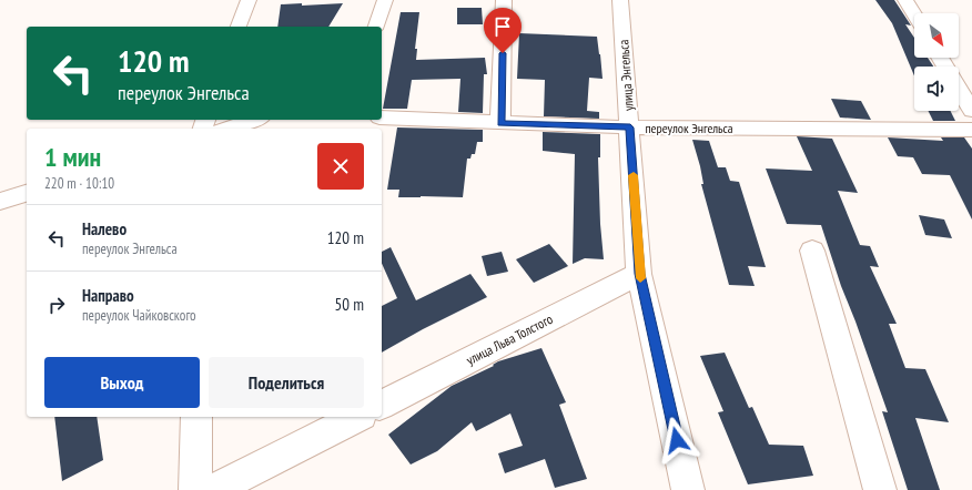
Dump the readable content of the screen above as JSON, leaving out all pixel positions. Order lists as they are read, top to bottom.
{
  "streets": {
    "street": ["улица Энгельса", "переулок Энгельса", "улица Льва Толстого"]
  },
  "crossings": [
    ["улица Энгельса", "переулок Энгельса"],
    ["улица Энгельса", "улица Льва Толстого"]
  ],
  "north": "bottom right",
  "page": {
    "turn": ["120 m", "переулок Энгельса"],
    "heading": ["1 мин", "220 m · 10:10"],
    "list": [
      {
        "name": "Налево",
        "note": "переулок Энгельса",
        "value": "120 m"
      },
      {
        "name": "Направо",
        "note": "переулок Чайковского",
        "value": "50 m"
      }
    ],
    "buttons": ["Выход", "Поделиться"]
  }
}
